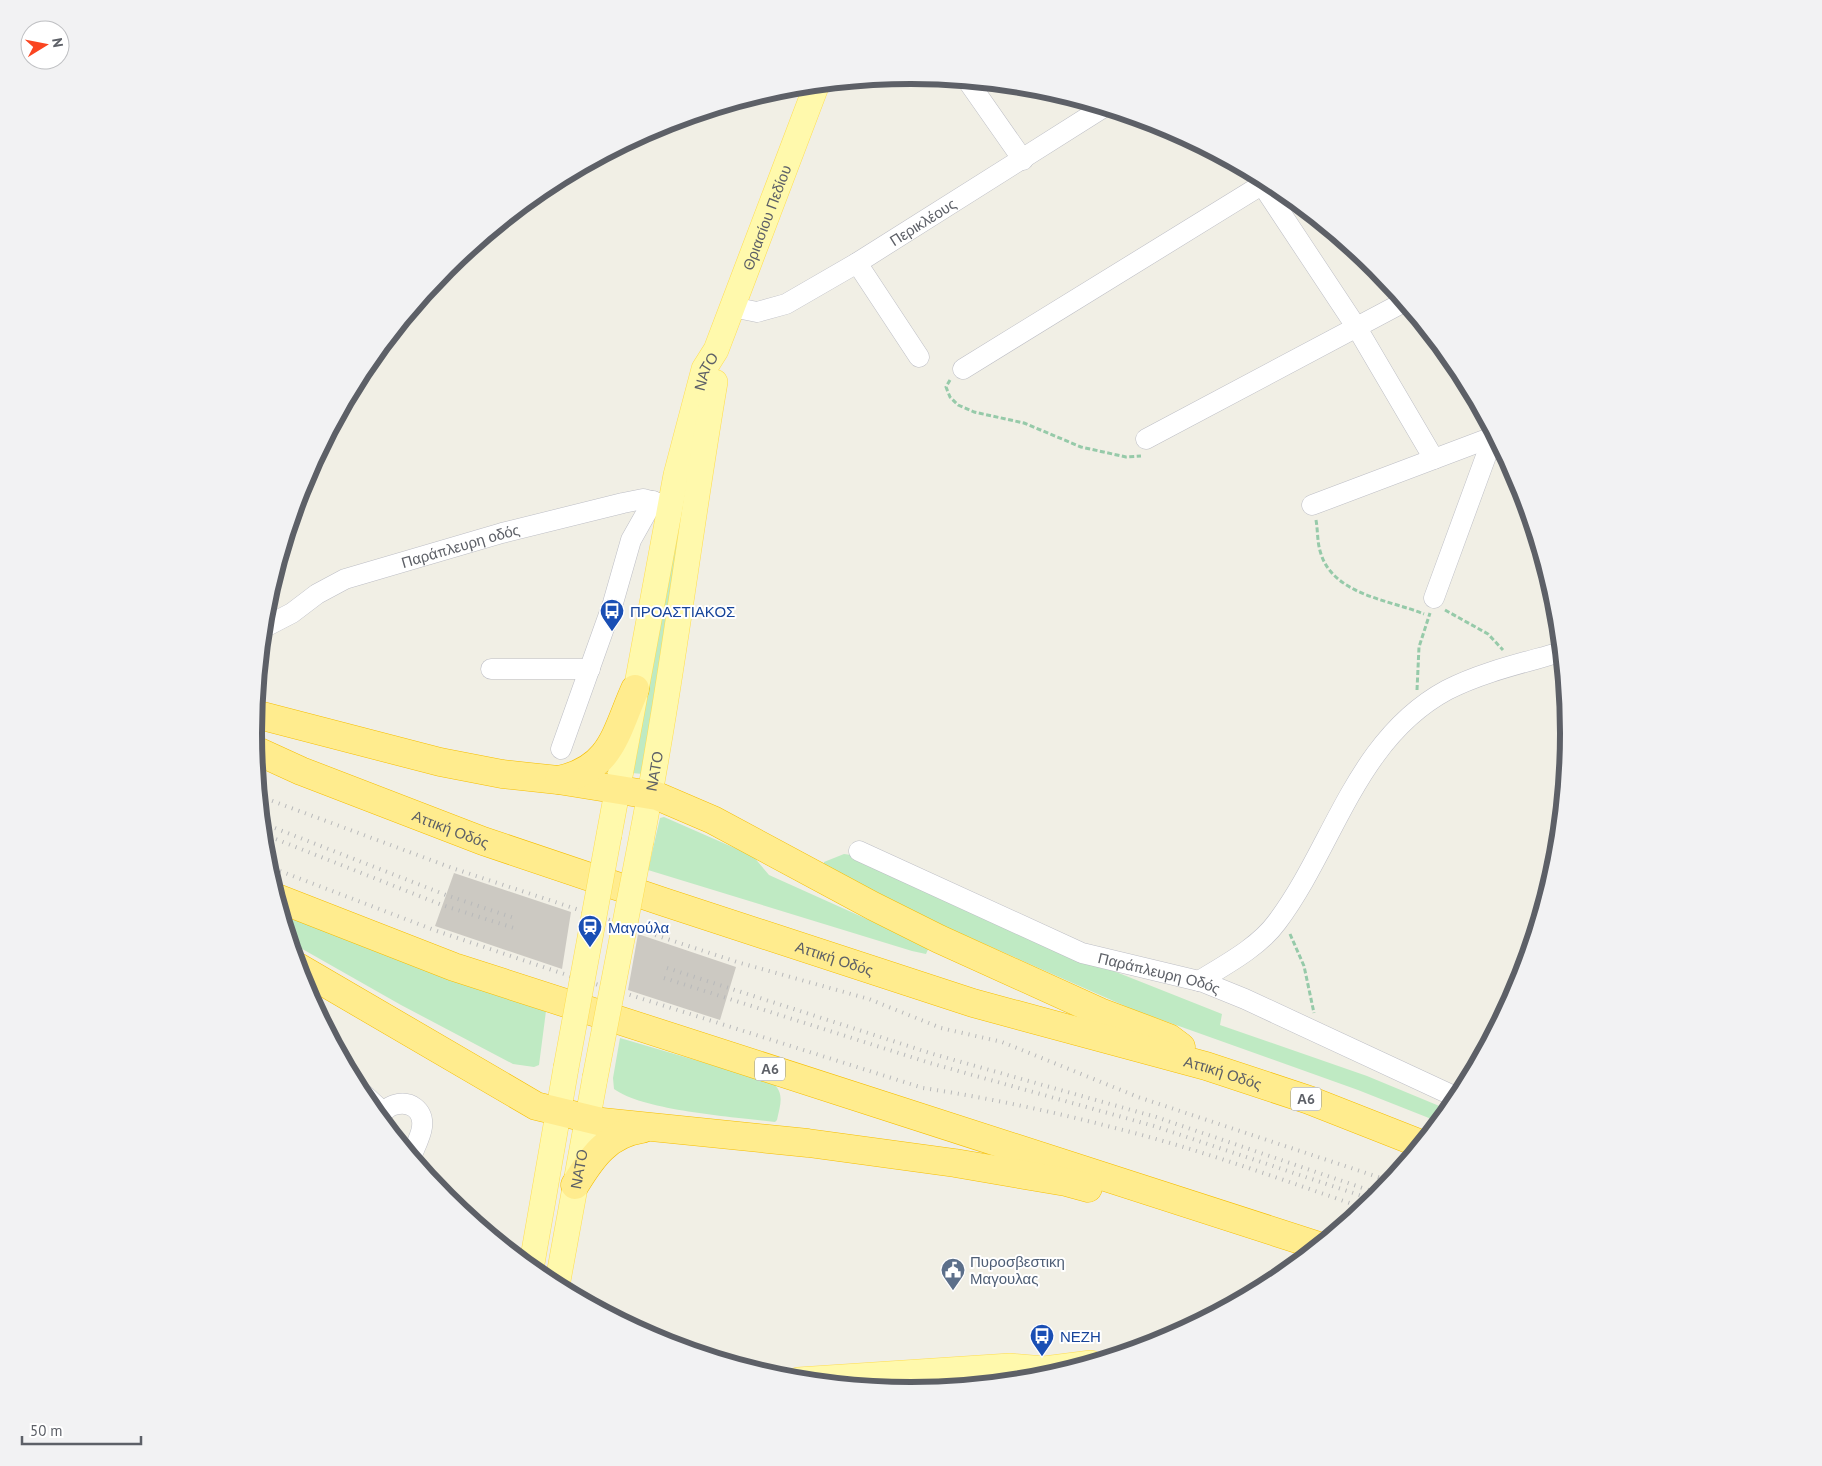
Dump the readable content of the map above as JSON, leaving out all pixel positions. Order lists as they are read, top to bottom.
{
  "streets": {
    "highway": ["Αττική Οδός", "Α6"],
    "main road": ["Θριασίου Πεδίου", "ΝΑΤΟ"],
    "street": ["Περικλέους", "Παράπλευρη οδός", "Παράπλευρη Οδός"]
  },
  "crossings": [
    ["Θριασίου Πεδίου", "Περικλέους"],
    ["Θριασίου Πεδίου", "ΝΑΤΟ"],
    ["ΝΑΤΟ", "Παράπλευρη οδός"]
  ],
  "places": {
    "bus stop": ["ΠΡΟΑΣΤΙΑΚΟΣ", "ΝΕΖΗ"],
    "station": ["Μαγούλα"],
    "public building": ["Πυροσβεστικη Μαγουλας"]
  },
  "scale_bar": "50 m",
  "north": "right"
}
